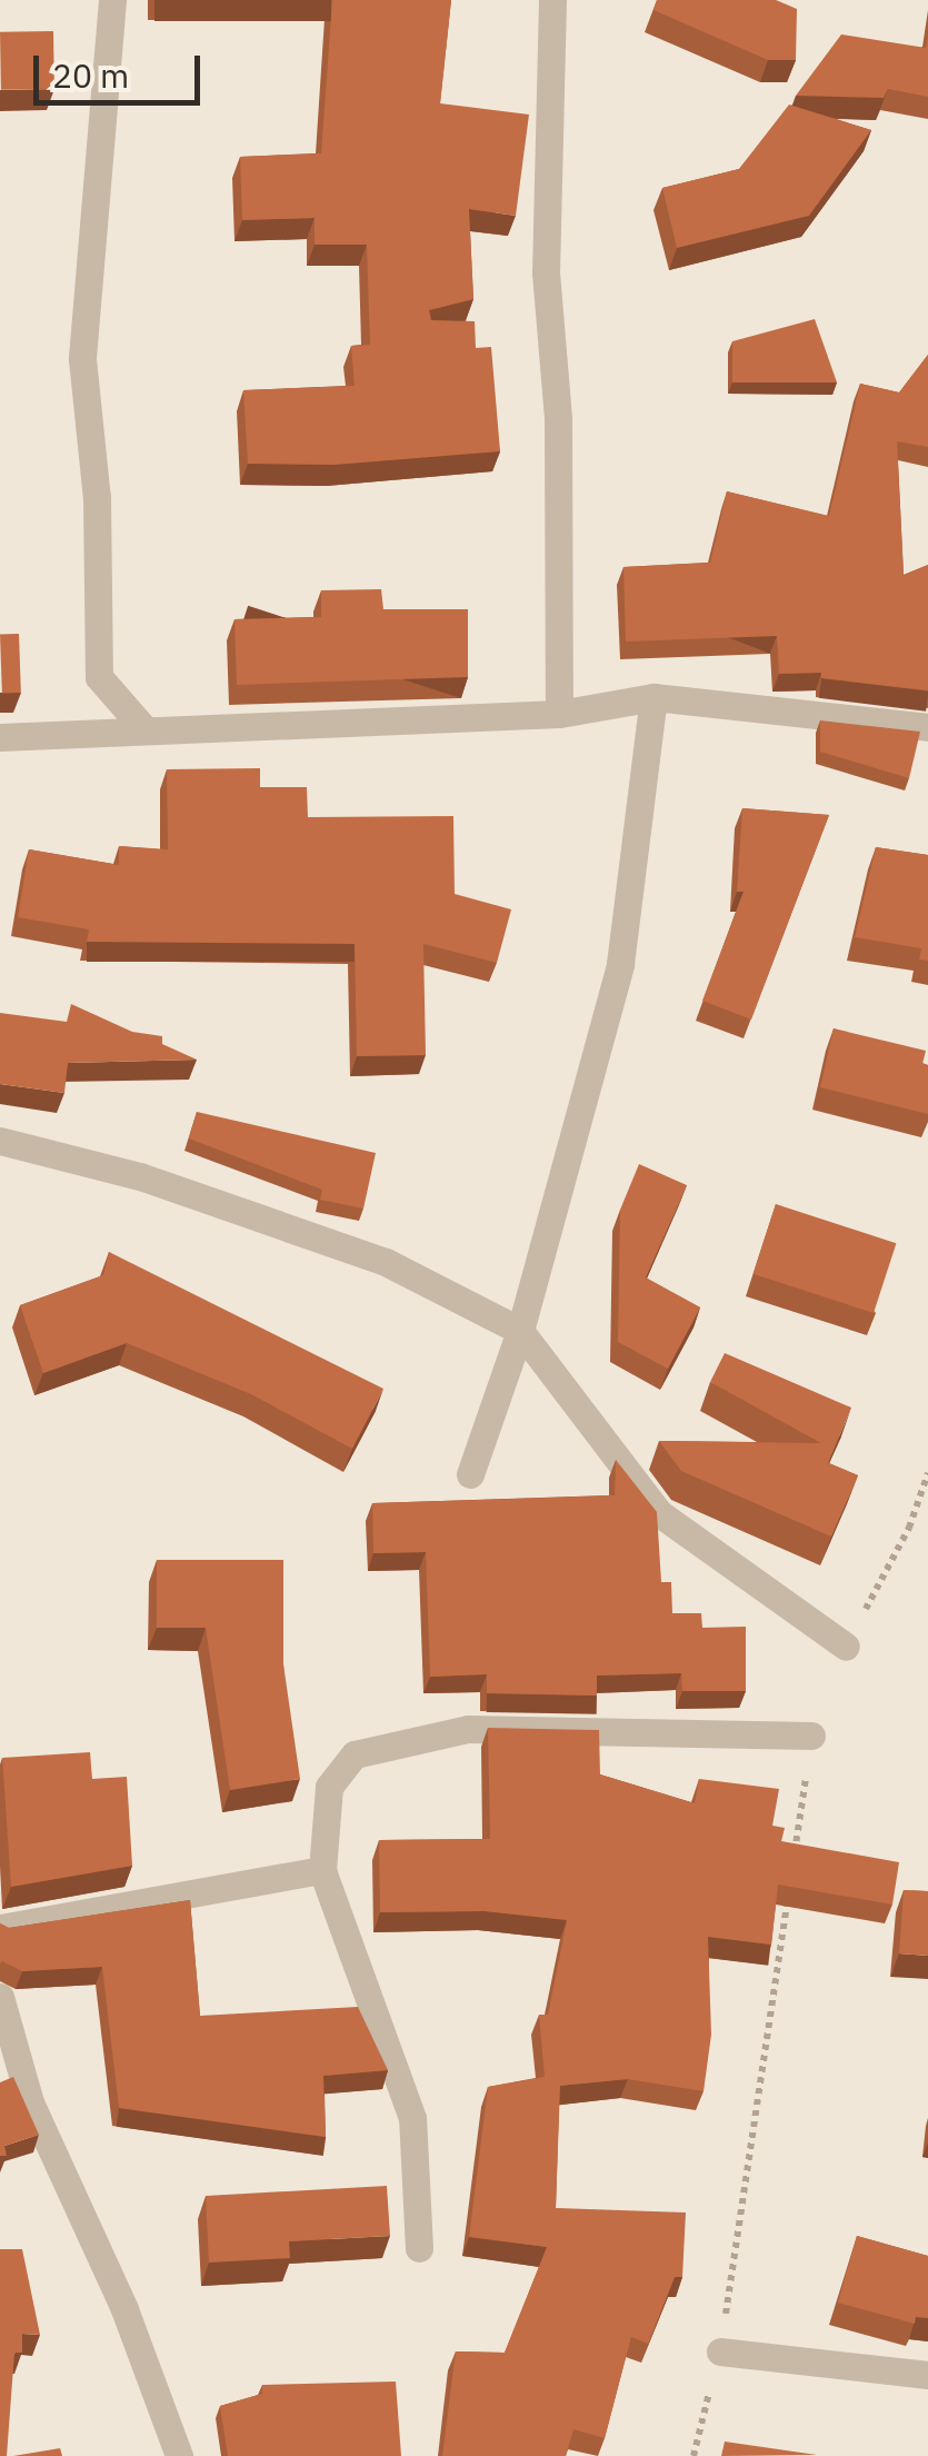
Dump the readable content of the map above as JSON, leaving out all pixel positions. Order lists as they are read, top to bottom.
{
  "scale_bar": "20 m"
}
